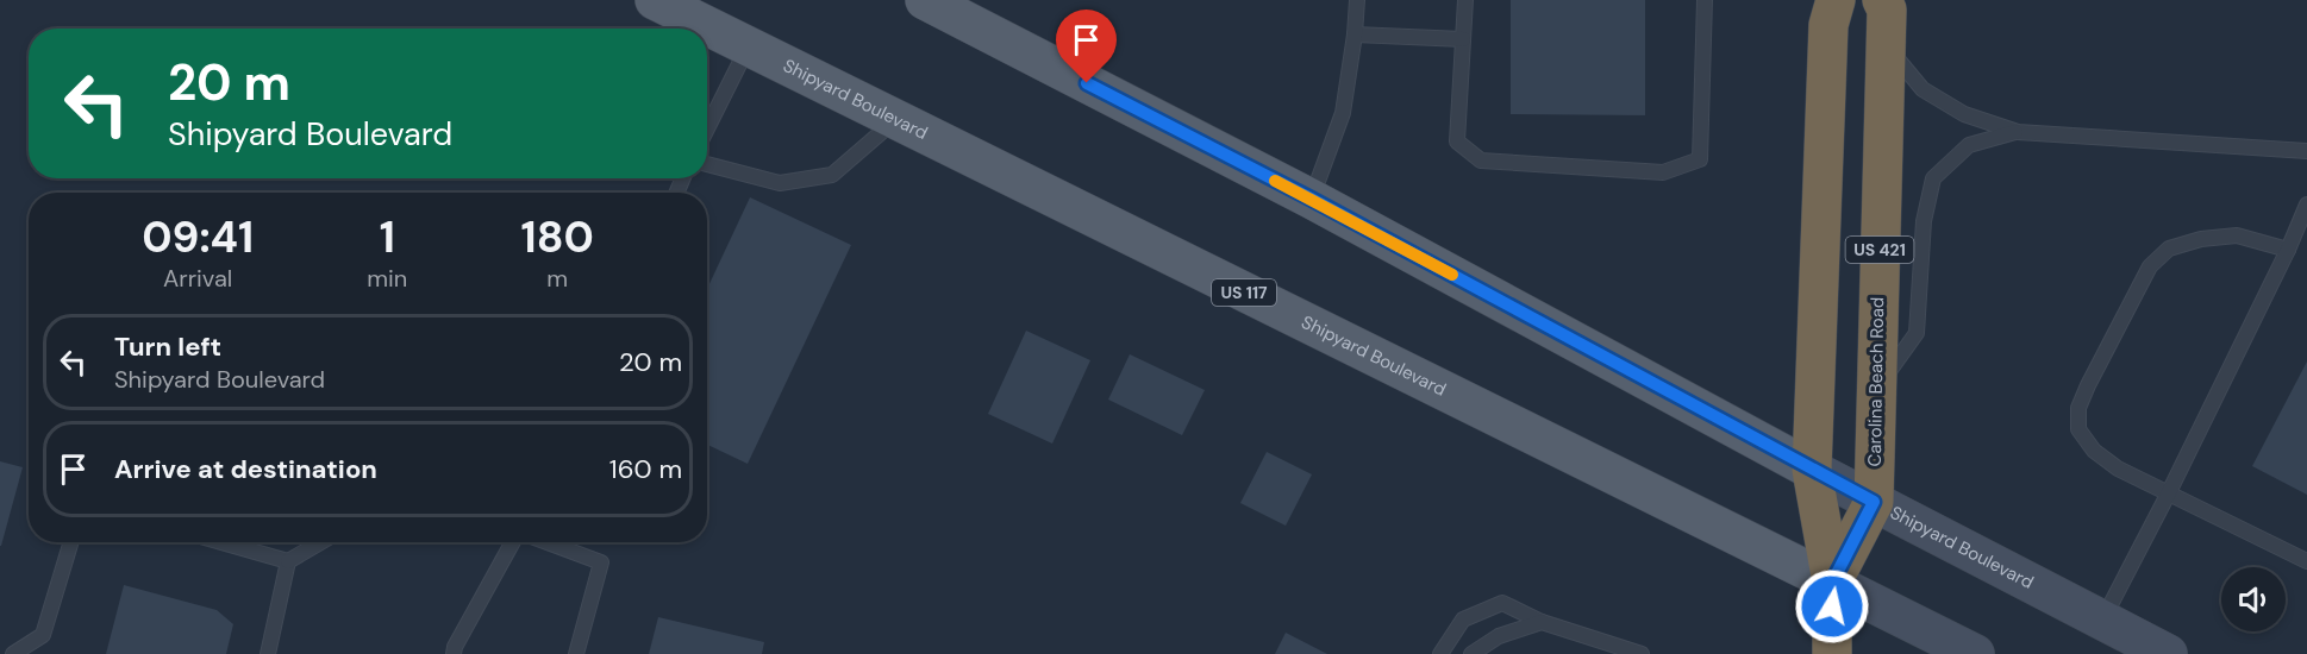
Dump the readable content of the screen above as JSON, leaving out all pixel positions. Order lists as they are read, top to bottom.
{
  "streets": {
    "highway": ["US 421", "Carolina Beach Road"],
    "main road": ["Shipyard Boulevard", "US 117"]
  },
  "crossings": [
    ["Shipyard Boulevard", "Carolina Beach Road"]
  ],
  "page": {
    "turn": ["20 m", "Shipyard Boulevard"],
    "eta": [
      "09:41",
      "Arrival",
      "1",
      "min",
      "180",
      "m"
    ],
    "list": [
      {
        "name": "Turn left",
        "note": "Shipyard Boulevard",
        "value": "20 m"
      },
      {
        "name": "Arrive at destination",
        "value": "160 m"
      }
    ]
  }
}
